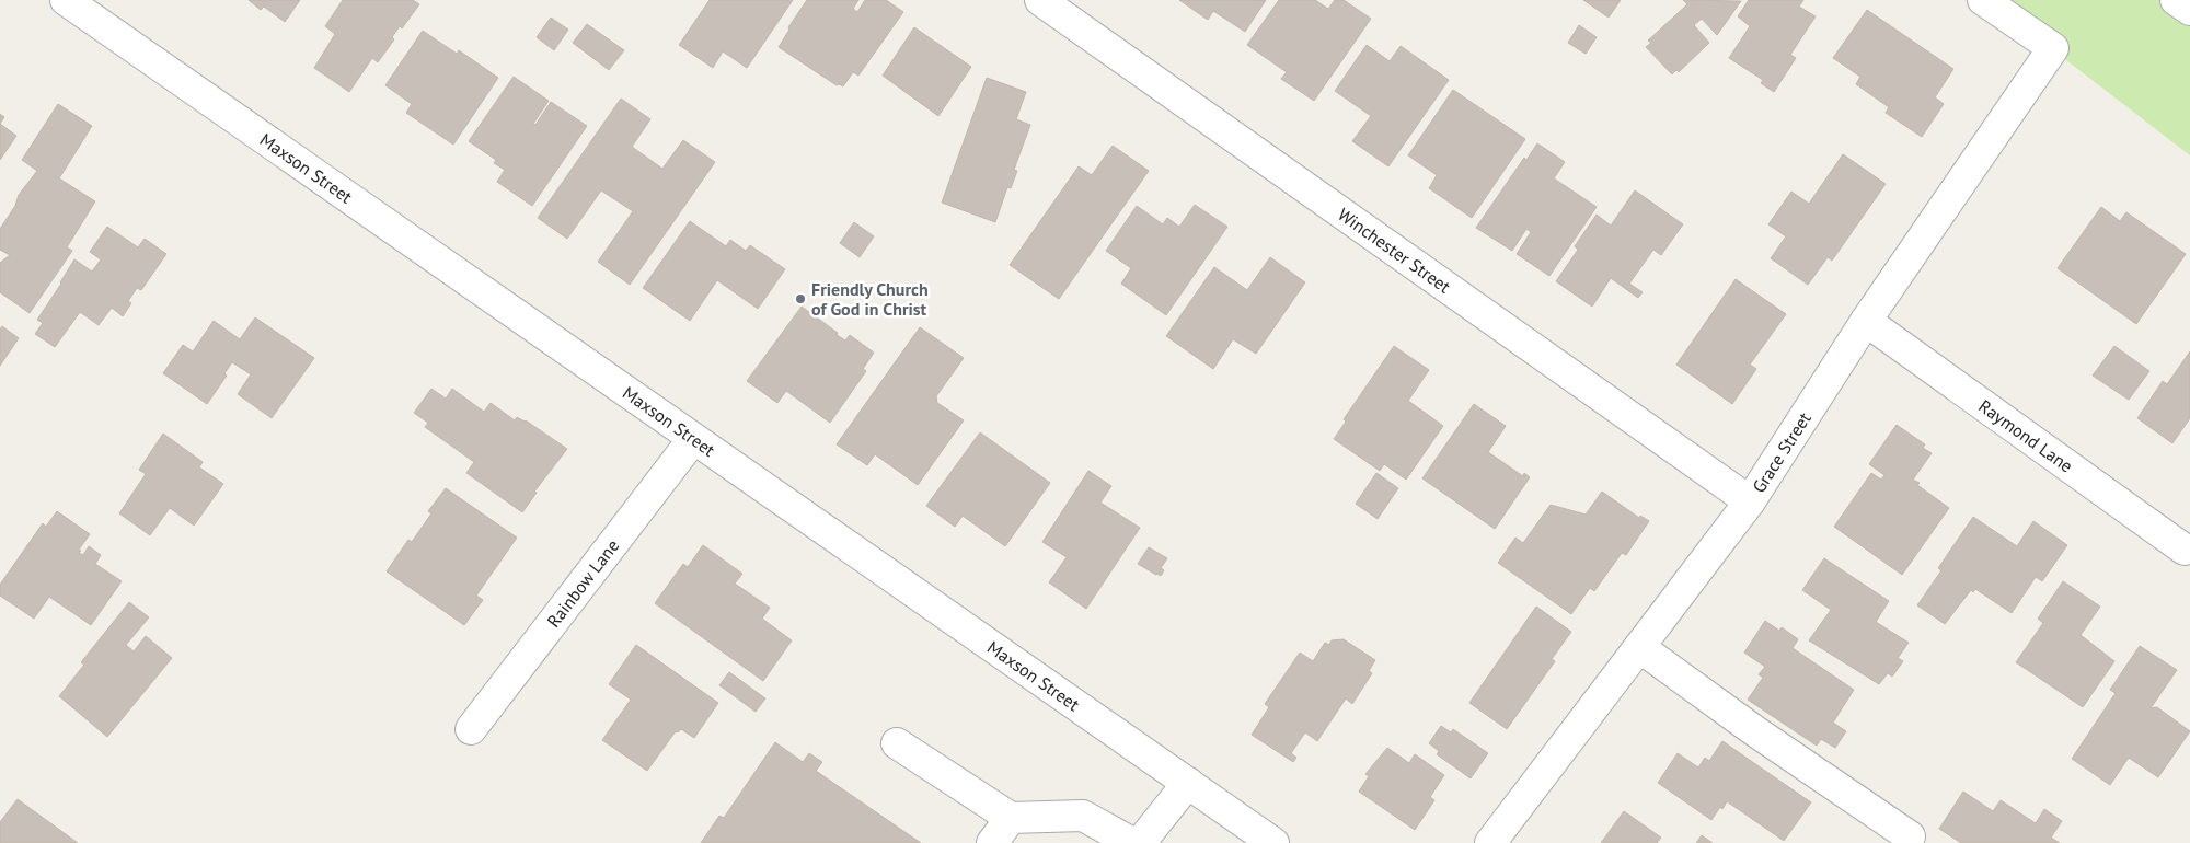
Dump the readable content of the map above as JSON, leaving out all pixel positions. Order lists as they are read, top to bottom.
{
  "streets": {
    "street": [
      "Maxson Street",
      "Winchester Street",
      "Raymond Lane",
      "Grace Street",
      "Rainbow Lane"
    ]
  },
  "crossings": [
    ["Maxson Street", "Rainbow Lane"],
    ["Winchester Street", "Grace Street"],
    ["Raymond Lane", "Grace Street"]
  ],
  "places": ["Friendly Church of God in Christ"]
}
